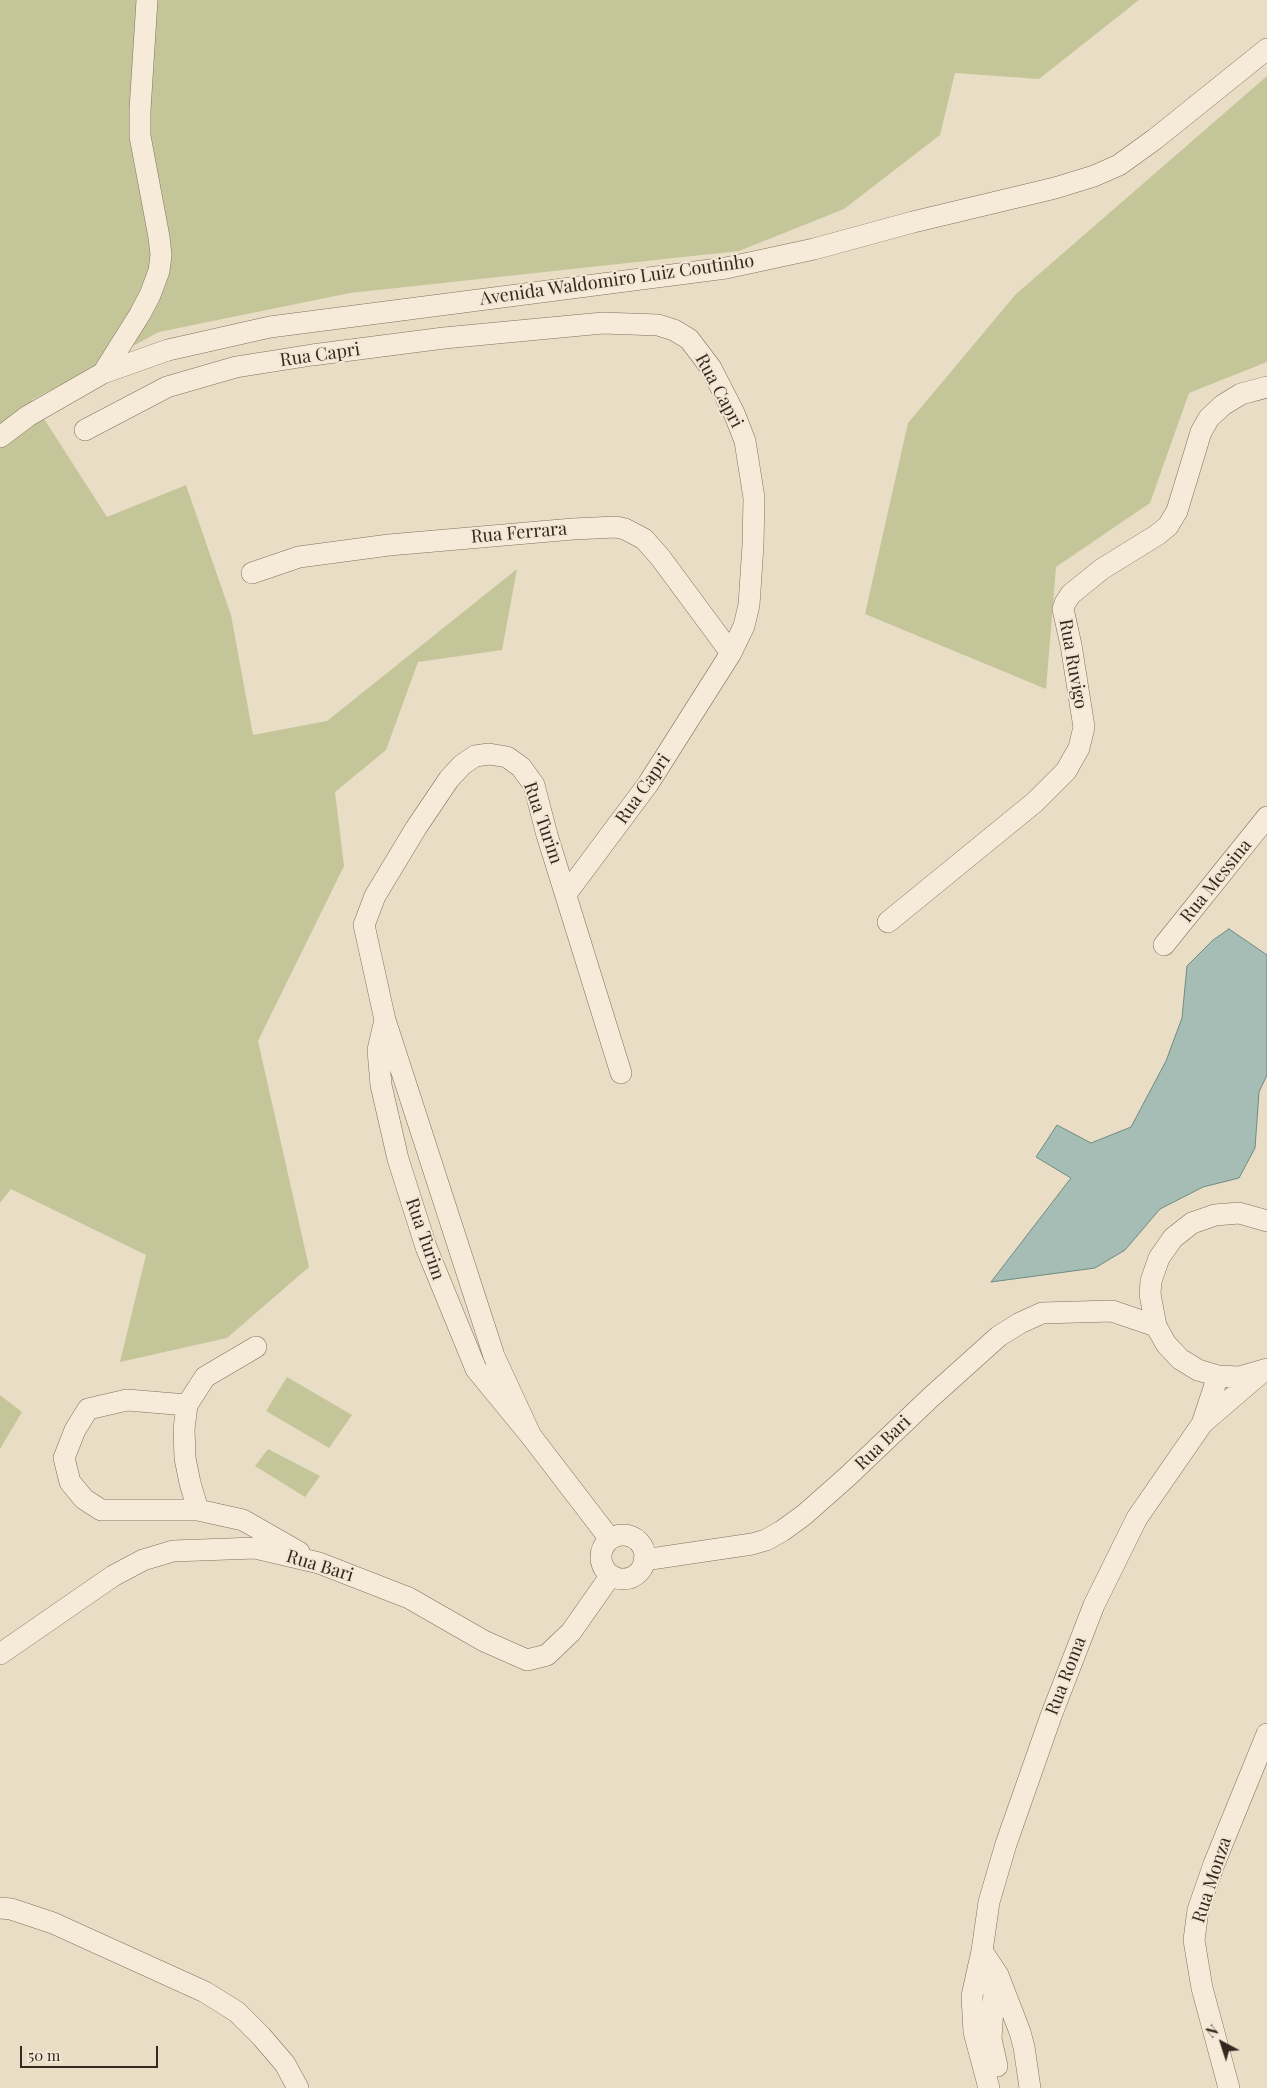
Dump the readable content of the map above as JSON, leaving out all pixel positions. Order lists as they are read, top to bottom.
{
  "streets": {
    "street": [
      "Avenida Waldomiro Luiz Coutinho",
      "Rua Capri",
      "Rua Ferrara",
      "Rua Ruvigo",
      "Rua Turim",
      "Rua Messina",
      "Rua Bari",
      "Rua Roma",
      "Rua Monza"
    ]
  },
  "crossings": [
    ["Rua Capri", "Rua Ferrara"],
    ["Rua Capri", "Rua Turim"],
    ["Rua Turim", "Rua Bari"]
  ],
  "scale_bar": "50 m",
  "north": "top left"
}
